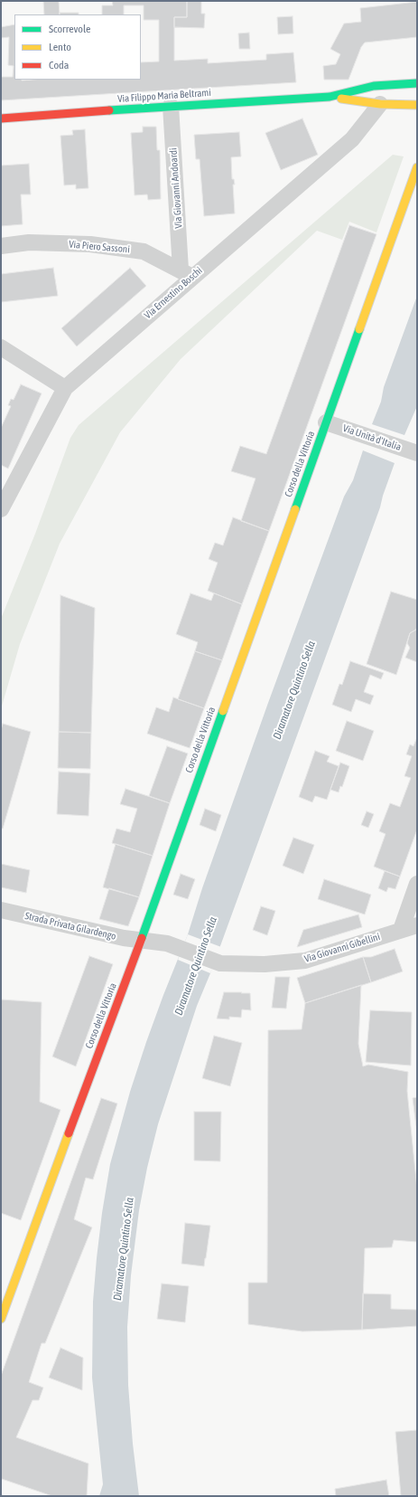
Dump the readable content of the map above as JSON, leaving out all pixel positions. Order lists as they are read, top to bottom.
{
  "streets": {
    "main road": ["Via Filippo Maria Beltrami", "Corso della Vittoria"],
    "street": [
      "Via Giovanni Andoardi",
      "Via Piero Sassoni",
      "Via Ernestino Boschi",
      "Via Unità d'Italia",
      "Strada Privata Gilardengo",
      "Via Giovanni Gibellini"
    ]
  },
  "crossings": [
    ["Via Filippo Maria Beltrami", "Via Giovanni Andoardi"],
    ["Via Filippo Maria Beltrami", "Via Ernestino Boschi"],
    ["Via Giovanni Andoardi", "Via Piero Sassoni"],
    ["Via Giovanni Andoardi", "Via Ernestino Boschi"],
    ["Via Piero Sassoni", "Via Ernestino Boschi"],
    ["Via Unità d'Italia", "Corso della Vittoria"],
    ["Corso della Vittoria", "Strada Privata Gilardengo"],
    ["Corso della Vittoria", "Via Giovanni Gibellini"],
    ["Strada Privata Gilardengo", "Via Giovanni Gibellini"]
  ],
  "water": ["Diramatore Quintino Sella"],
  "legend": ["Scorrevole", "Lento", "Coda"]
}
